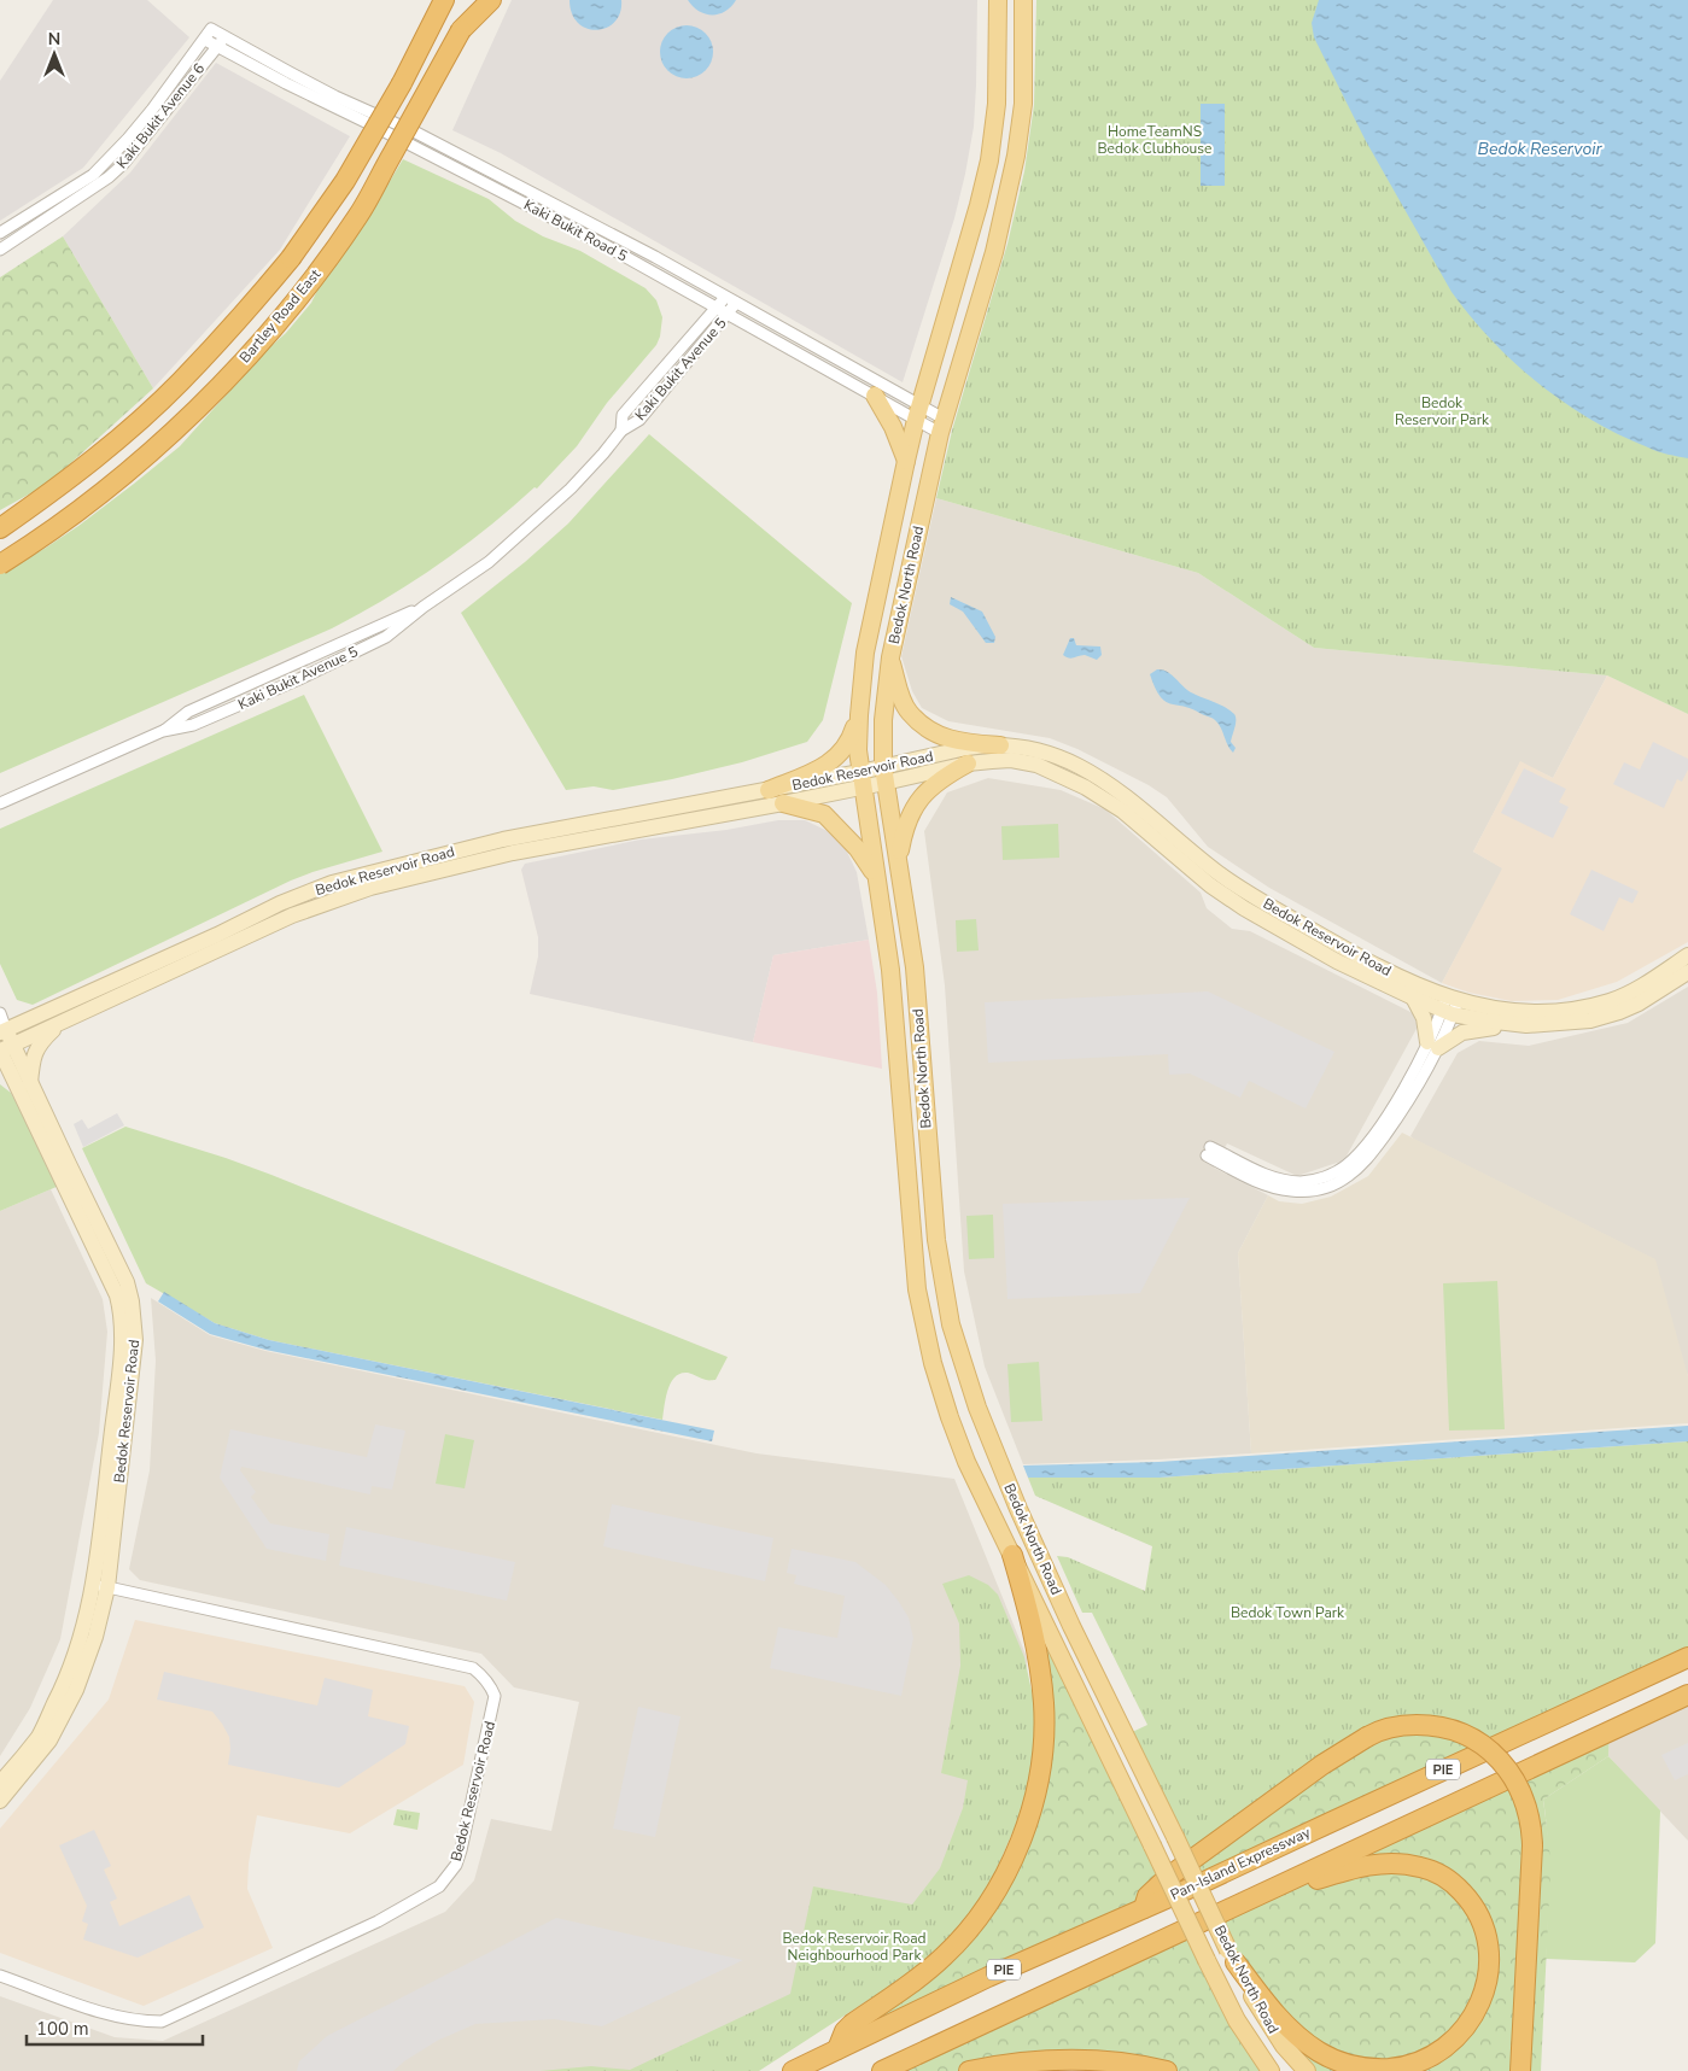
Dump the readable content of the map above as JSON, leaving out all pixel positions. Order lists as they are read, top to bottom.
{
  "streets": {
    "highway": ["Bartley Road East", "PIE", "Pan-Island Expressway"],
    "main road": ["Bedok North Road", "Bedok Reservoir Road"],
    "street": ["Kaki Bukit Avenue 6", "Kaki Bukit Road 5", "Kaki Bukit Avenue 5"]
  },
  "crossings": [
    ["Kaki Bukit Avenue 6", "Kaki Bukit Road 5"],
    ["Kaki Bukit Road 5", "Kaki Bukit Avenue 5"],
    ["Kaki Bukit Road 5", "Bedok North Road"],
    ["Bedok North Road", "Bedok Reservoir Road"]
  ],
  "water": ["Bedok Reservoir"],
  "parks": [
    "HomeTeamNS Bedok Clubhouse",
    "Bedok Reservoir Park",
    "Bedok Town Park",
    "Bedok Reservoir Road Neighbourhood Park"
  ],
  "scale_bar": "100 m",
  "north": "top"
}
